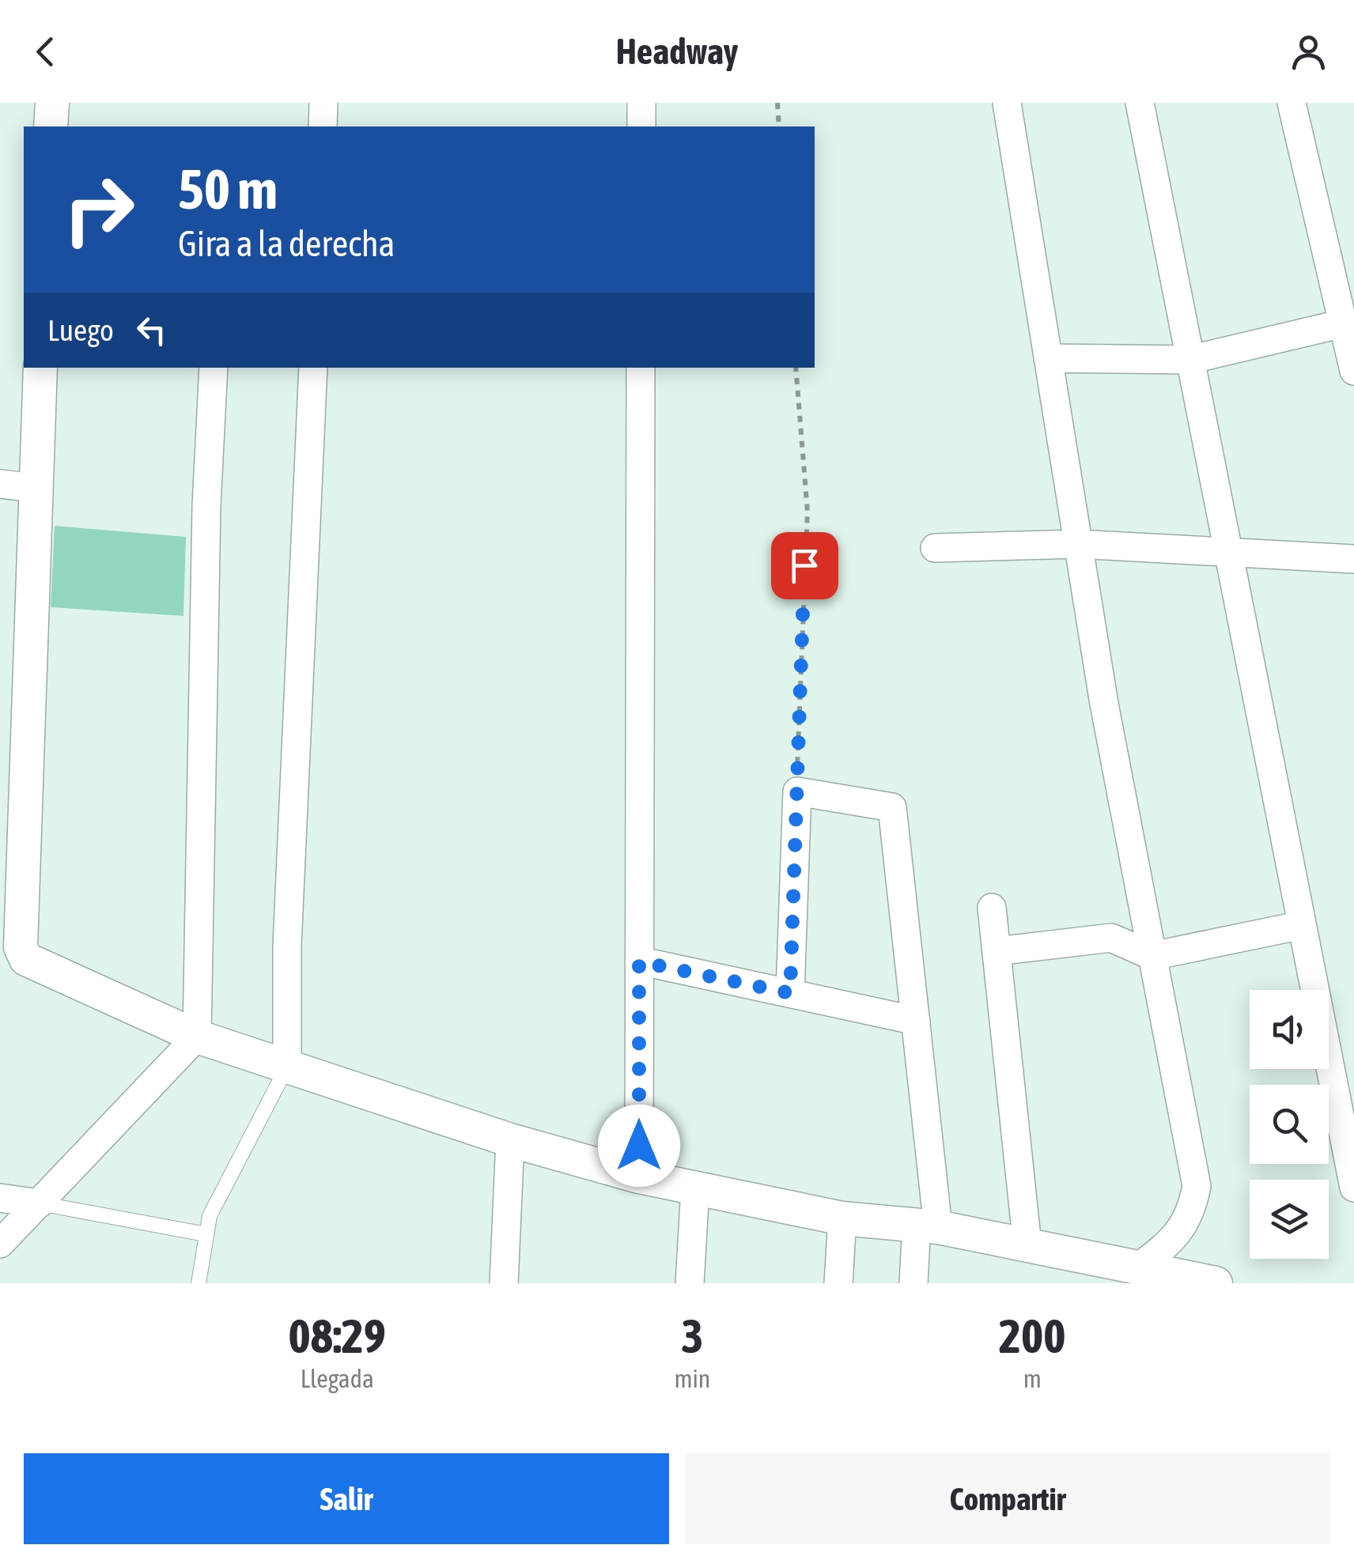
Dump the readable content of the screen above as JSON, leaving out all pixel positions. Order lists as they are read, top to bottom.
{
  "page": {
    "header": "Headway",
    "turn": ["50 m", "Gira a la derecha"],
    "then": "Luego",
    "eta": [
      "08:29",
      "Llegada",
      "3",
      "min",
      "200",
      "m"
    ],
    "buttons": ["Salir", "Compartir"]
  }
}
